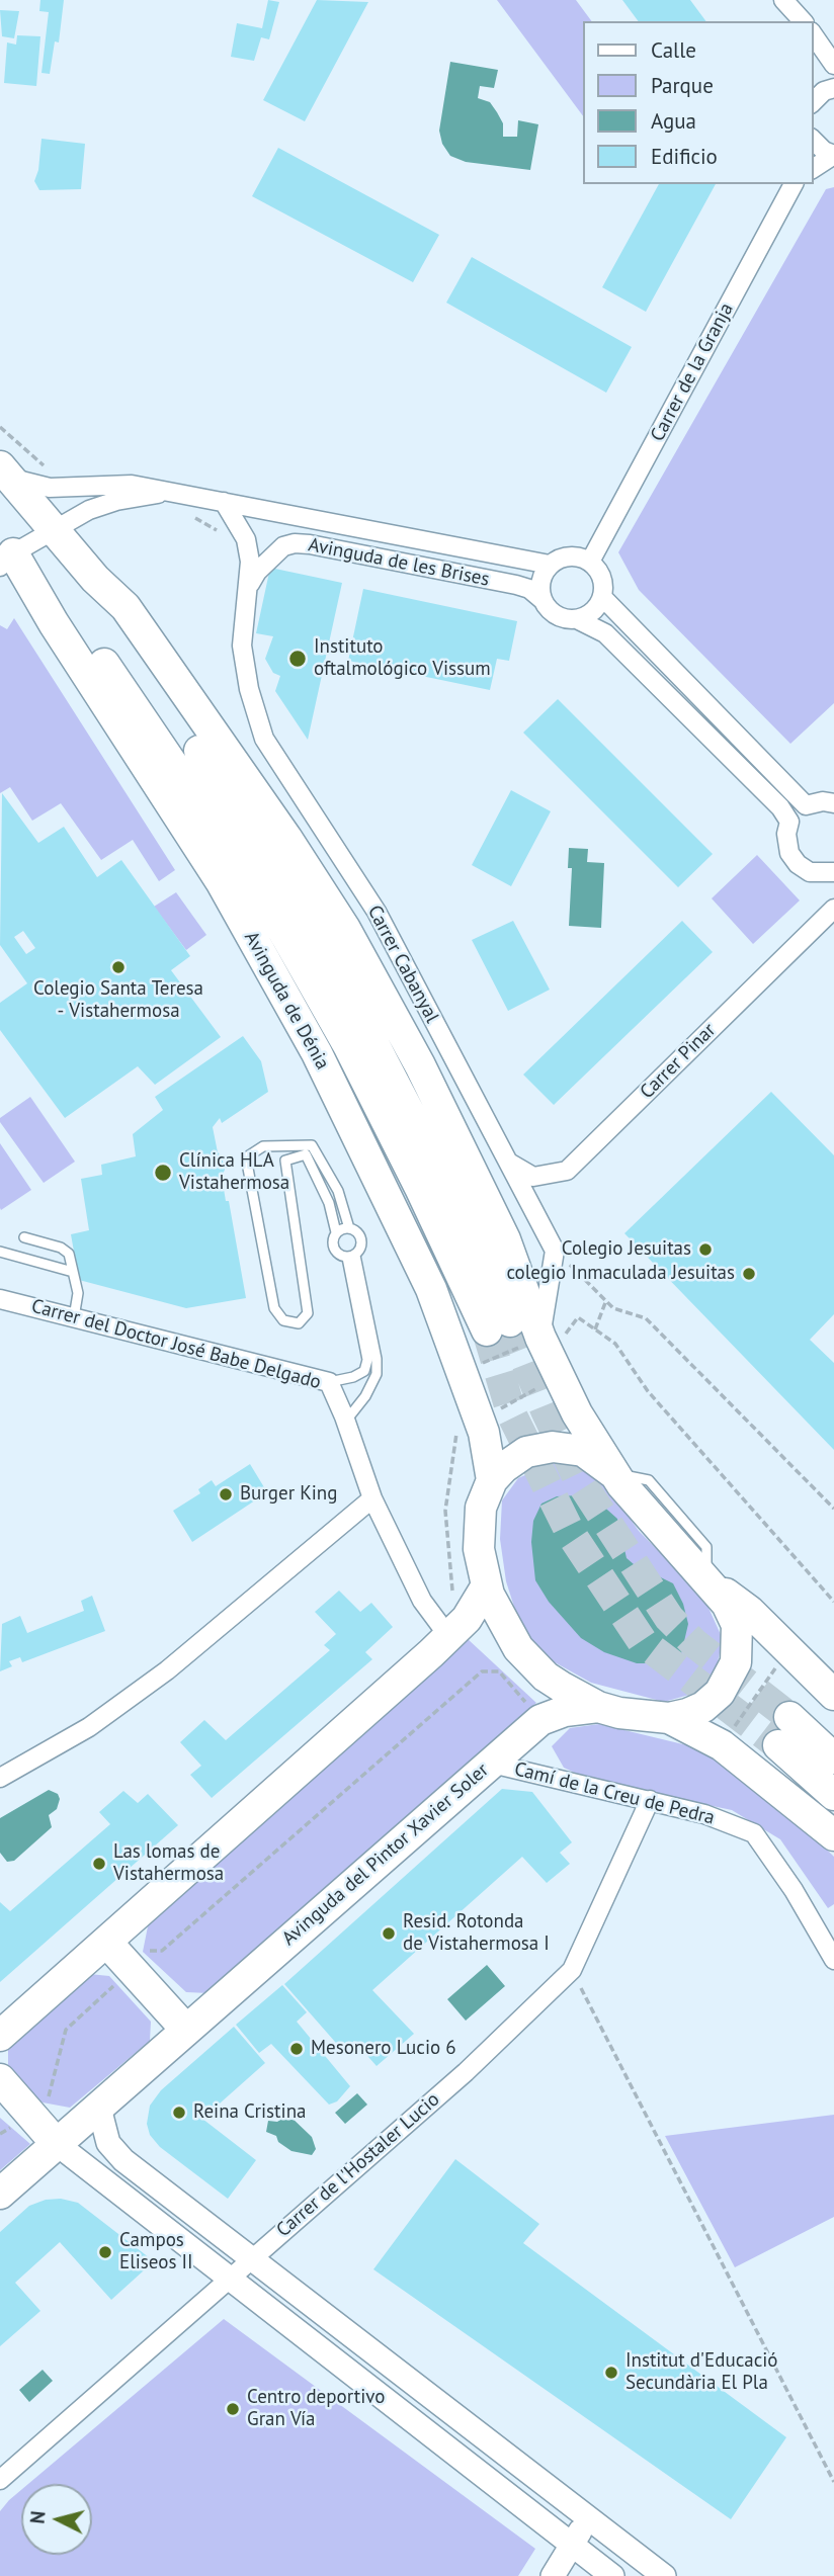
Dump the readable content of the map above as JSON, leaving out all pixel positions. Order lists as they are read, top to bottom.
{
  "streets": {
    "main road": ["Avinguda de Dénia", "Avinguda del Pintor Xavier Soler"],
    "street": [
      "Carrer de la Granja",
      "Avinguda de les Brises",
      "Carrer Cabanyal",
      "Carrer Pinar",
      "Carrer del Doctor José Babe Delgado",
      "Camí de la Creu de Pedra",
      "Carrer de l'Hostaler Lucio"
    ]
  },
  "crossings": [
    ["Carrer de la Granja", "Avinguda de les Brises"],
    ["Avinguda de les Brises", "Carrer Cabanyal"],
    ["Avinguda de les Brises", "Avinguda de Dénia"],
    ["Carrer Cabanyal", "Carrer Pinar"],
    ["Avinguda de Dénia", "Avinguda del Pintor Xavier Soler"],
    ["Camí de la Creu de Pedra", "Avinguda del Pintor Xavier Soler"],
    ["Camí de la Creu de Pedra", "Carrer de l'Hostaler Lucio"]
  ],
  "places": [
    "Instituto oftalmológico Vissum",
    "Colegio Santa Teresa - Vistahermosa",
    "Clínica HLA Vistahermosa",
    "Colegio Jesuitas",
    "colegio Inmaculada Jesuitas",
    "Burger King",
    "Las lomas de Vistahermosa",
    "Resid. Rotonda de Vistahermosa I",
    "Mesonero Lucio 6",
    "Reina Cristina",
    "Campos Eliseos II",
    "Institut d'Educació Secundària El Pla",
    "Centro deportivo Gran Vía"
  ],
  "legend": [
    "Calle",
    "Parque",
    "Agua",
    "Edificio"
  ],
  "north": "left"
}
